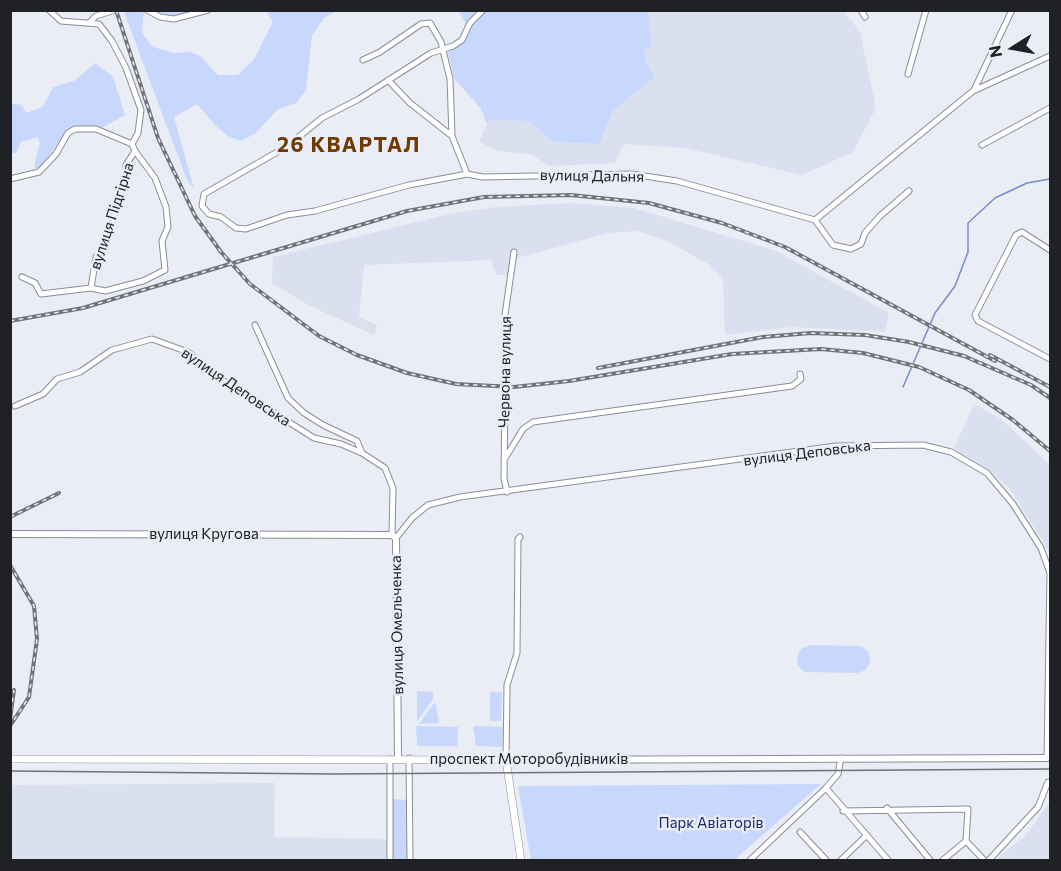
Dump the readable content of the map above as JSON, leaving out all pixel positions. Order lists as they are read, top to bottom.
{
  "streets": {
    "main road": ["проспект Моторобудівників"],
    "street": [
      "вулиця Дальня",
      "вулиця Підгірна",
      "Червона вулиця",
      "вулиця Деповська",
      "вулиця Кругова",
      "вулиця Омельченка"
    ]
  },
  "crossings": [
    ["Червона вулиця", "вулиця Деповська"],
    ["вулиця Деповська", "вулиця Кругова"],
    ["вулиця Деповська", "вулиця Омельченка"],
    ["вулиця Деповська", "проспект Моторобудівників"],
    ["вулиця Кругова", "вулиця Омельченка"],
    ["вулиця Омельченка", "проспект Моторобудівників"]
  ],
  "districts": ["26 КВАРТАЛ"],
  "parks": ["Парк Авіаторів"],
  "north": "left"
}
